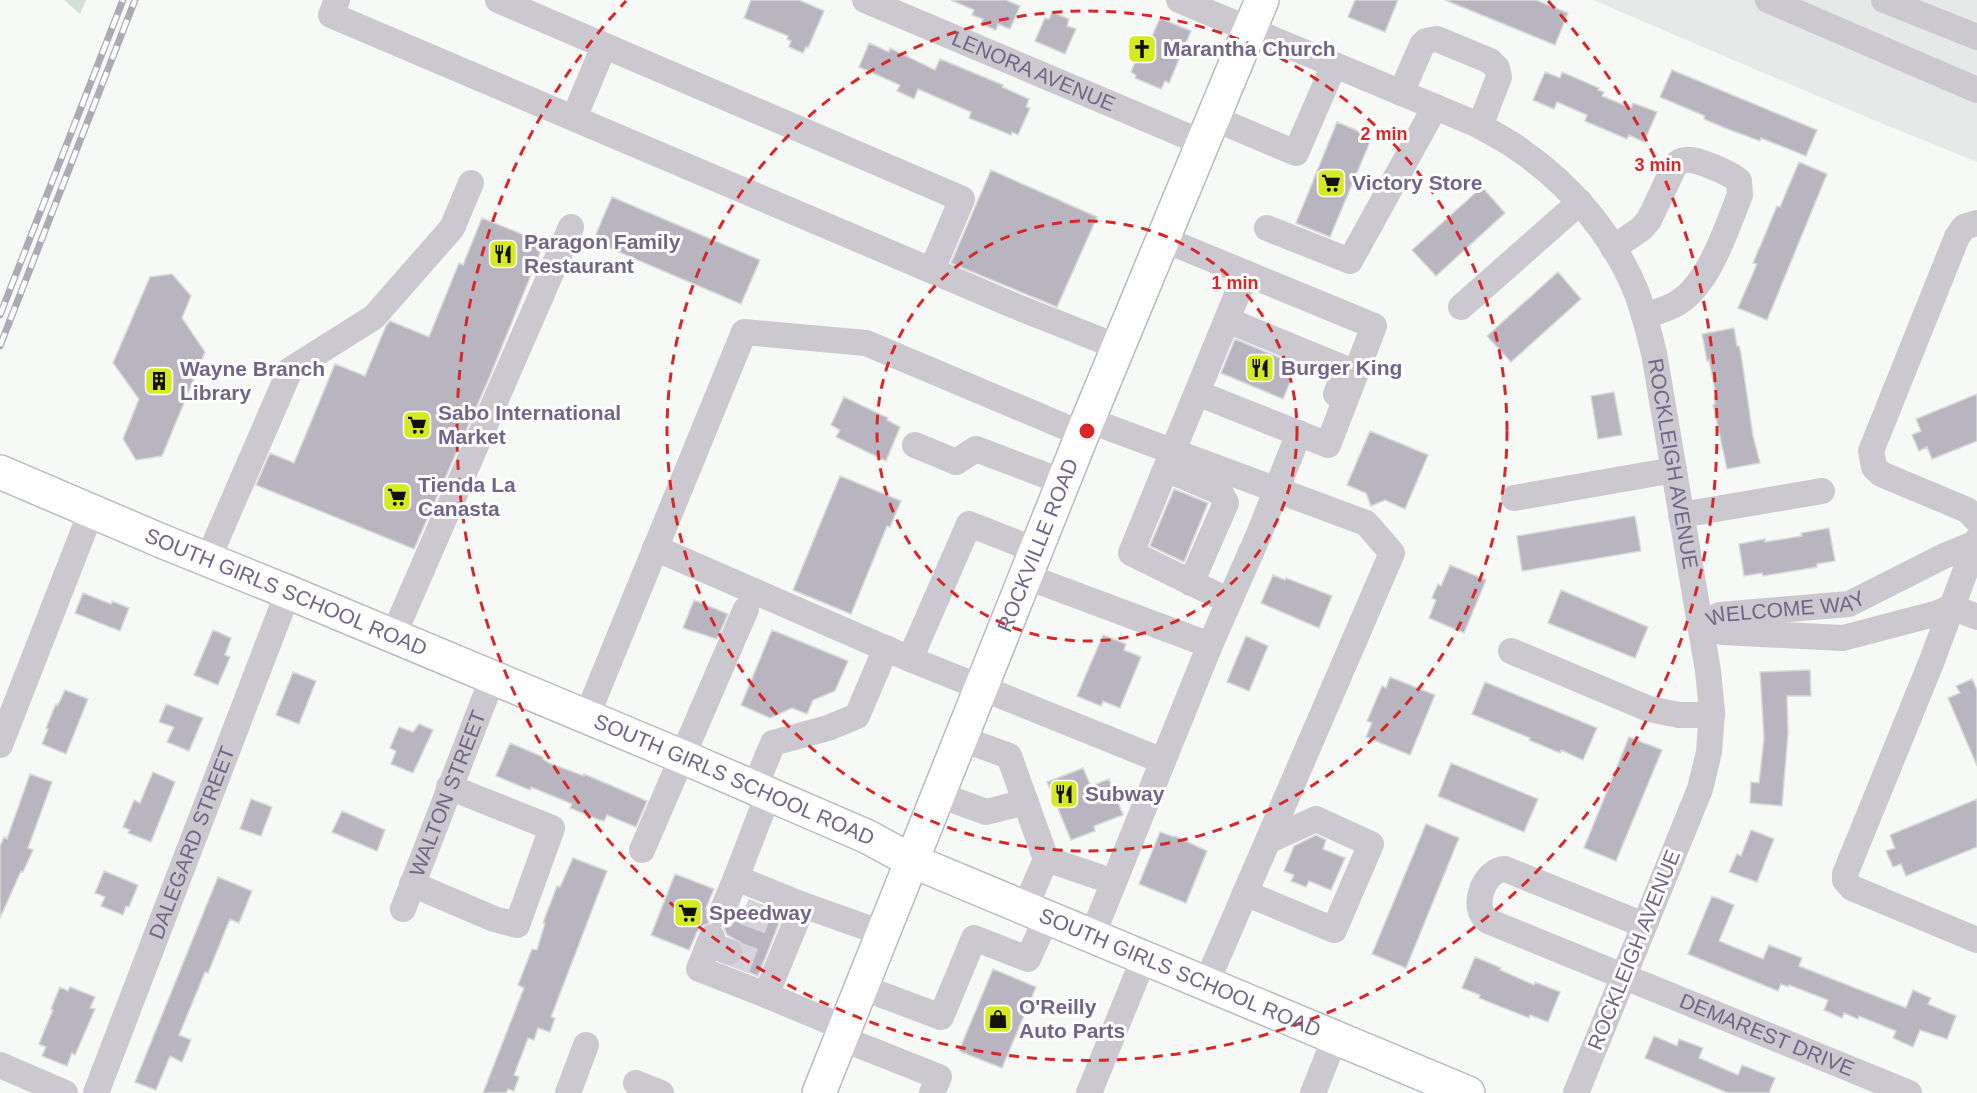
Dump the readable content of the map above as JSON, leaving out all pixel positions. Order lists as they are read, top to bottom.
{
  "streets": {
    "main road": ["ROCKVILLE ROAD", "SOUTH GIRLS SCHOOL ROAD"],
    "street": [
      "LENORA AVENUE",
      "ROCKLEIGH AVENUE",
      "WELCOME WAY",
      "WALTON STREET",
      "DALEGARD STREET",
      "DEMAREST DRIVE"
    ]
  },
  "crossings": [
    ["LENORA AVENUE", "ROCKLEIGH AVENUE"],
    ["LENORA AVENUE", "ROCKVILLE ROAD"],
    ["ROCKLEIGH AVENUE", "ROCKVILLE ROAD"],
    ["ROCKLEIGH AVENUE", "WELCOME WAY"],
    ["ROCKLEIGH AVENUE", "DEMAREST DRIVE"],
    ["ROCKVILLE ROAD", "SOUTH GIRLS SCHOOL ROAD"],
    ["SOUTH GIRLS SCHOOL ROAD", "WALTON STREET"],
    ["SOUTH GIRLS SCHOOL ROAD", "DALEGARD STREET"]
  ],
  "places": {
    "church": ["Marantha Church"],
    "supermarket": [
      "Victory Store",
      "Sabo International Market",
      "Tienda La Canasta",
      "Speedway"
    ],
    "restaurant": ["Paragon Family Restaurant", "Burger King", "Subway"],
    "building": ["Wayne Branch Library"],
    "shop": ["O'Reilly Auto Parts"]
  },
  "rings": ["2 min", "3 min", "1 min"]
}
